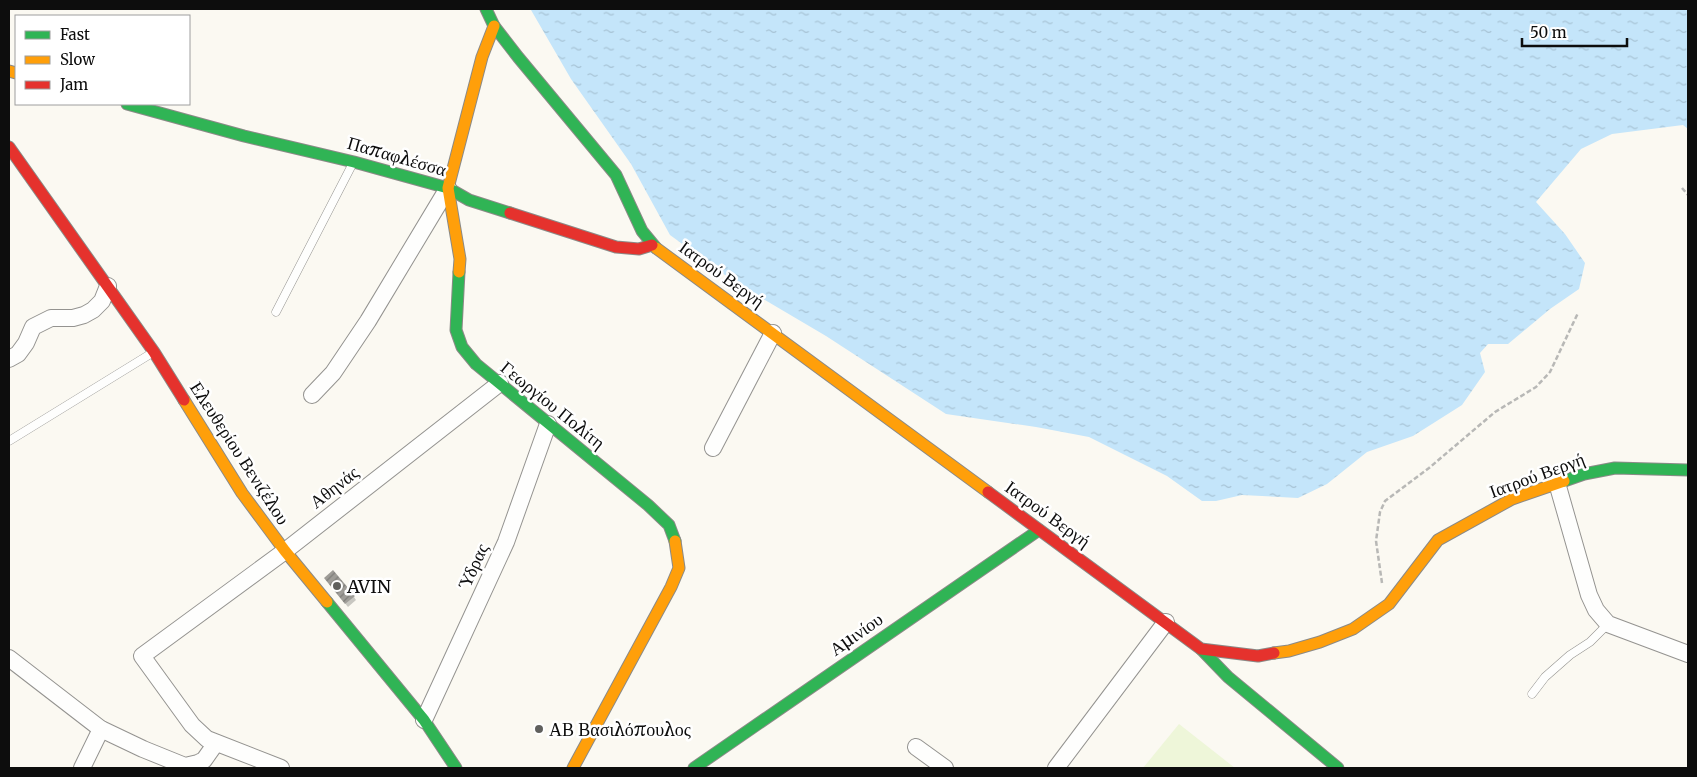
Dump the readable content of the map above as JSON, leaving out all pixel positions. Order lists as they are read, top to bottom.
{
  "streets": {
    "main road": [
      "Παπαφλέσσα",
      "Ιατρού Βεργή",
      "Γεωργίου Πολίτη",
      "Ελευθερίου Βενιζέλου",
      "Αμινίου"
    ],
    "street": ["Αθηνάς", "Ύδρας"]
  },
  "crossings": [
    ["Παπαφλέσσα", "Ιατρού Βεργή"],
    ["Παπαφλέσσα", "Γεωργίου Πολίτη"],
    ["Ιατρού Βεργή", "Γεωργίου Πολίτη"],
    ["Ιατρού Βεργή", "Αμινίου"],
    ["Γεωργίου Πολίτη", "Αθηνάς"],
    ["Γεωργίου Πολίτη", "Ύδρας"],
    ["Ελευθερίου Βενιζέλου", "Αθηνάς"],
    ["Ελευθερίου Βενιζέλου", "Ύδρας"]
  ],
  "places": ["AVIN", "ΑΒ Βασιλόπουλος"],
  "legend": ["Fast", "Slow", "Jam"],
  "scale_bar": "50 m"
}
